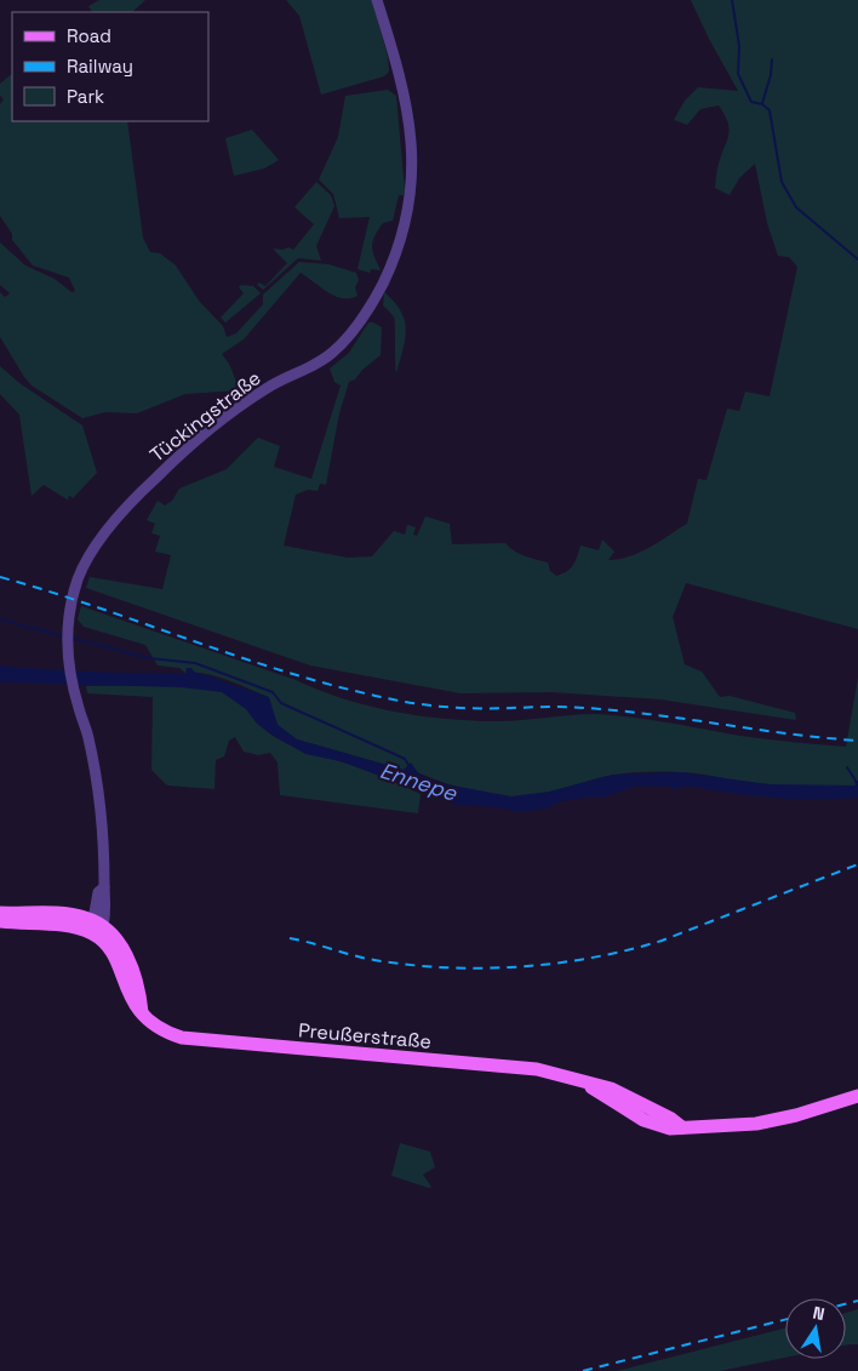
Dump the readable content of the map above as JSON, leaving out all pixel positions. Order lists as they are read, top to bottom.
{
  "streets": {
    "main road": ["Preußerstraße"],
    "street": ["Tückingstraße"]
  },
  "crossings": [
    ["Tückingstraße", "Preußerstraße"]
  ],
  "water": ["Ennepe"],
  "legend": ["Road", "Railway", "Park"],
  "north": "top"
}
